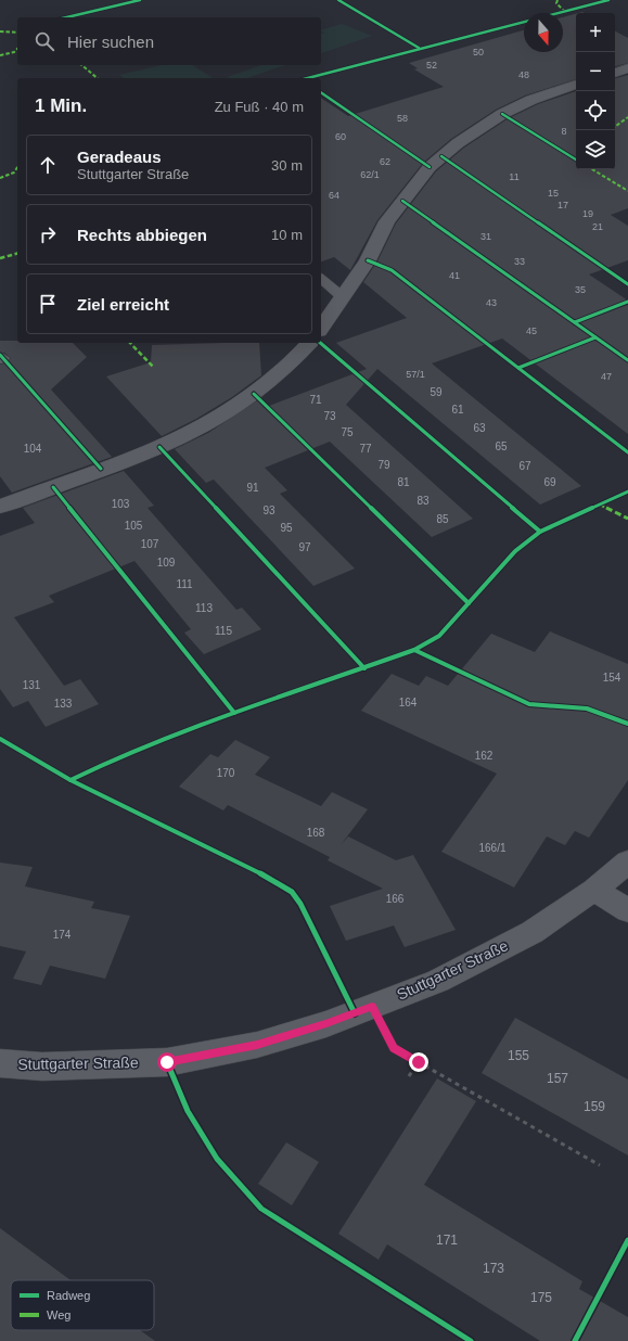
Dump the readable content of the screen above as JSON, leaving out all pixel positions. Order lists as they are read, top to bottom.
{
  "streets": {
    "street": ["Stuttgarter Straße"]
  },
  "house_numbers": [
    "50",
    "52",
    "48",
    "58",
    "8",
    "60",
    "62",
    "62/1",
    "11",
    "15",
    "64",
    "17",
    "19",
    "21",
    "31",
    "33",
    "41",
    "35",
    "43",
    "45",
    "57/1",
    "47",
    "59",
    "71",
    "61",
    "73",
    "63",
    "75",
    "65",
    "104",
    "77",
    "79",
    "67",
    "81",
    "69",
    "91",
    "83",
    "103",
    "93",
    "85",
    "105",
    "95",
    "107",
    "97",
    "109",
    "111",
    "113",
    "115",
    "154",
    "131",
    "164",
    "133",
    "162",
    "170",
    "168",
    "166/1",
    "166",
    "174",
    "155",
    "157",
    "159",
    "171",
    "173",
    "175"
  ],
  "legend": ["Radweg", "Weg"],
  "north": "bottom",
  "page": {
    "map_buttons": ["+", "−"],
    "search": "Hier suchen",
    "heading": ["1 Min.", "Zu Fuß · 40 m"],
    "list": [
      ["Geradeaus", "Stuttgarter Straße", "30 m"],
      ["Rechts abbiegen", "10 m"],
      "Ziel erreicht"
    ]
  }
}
